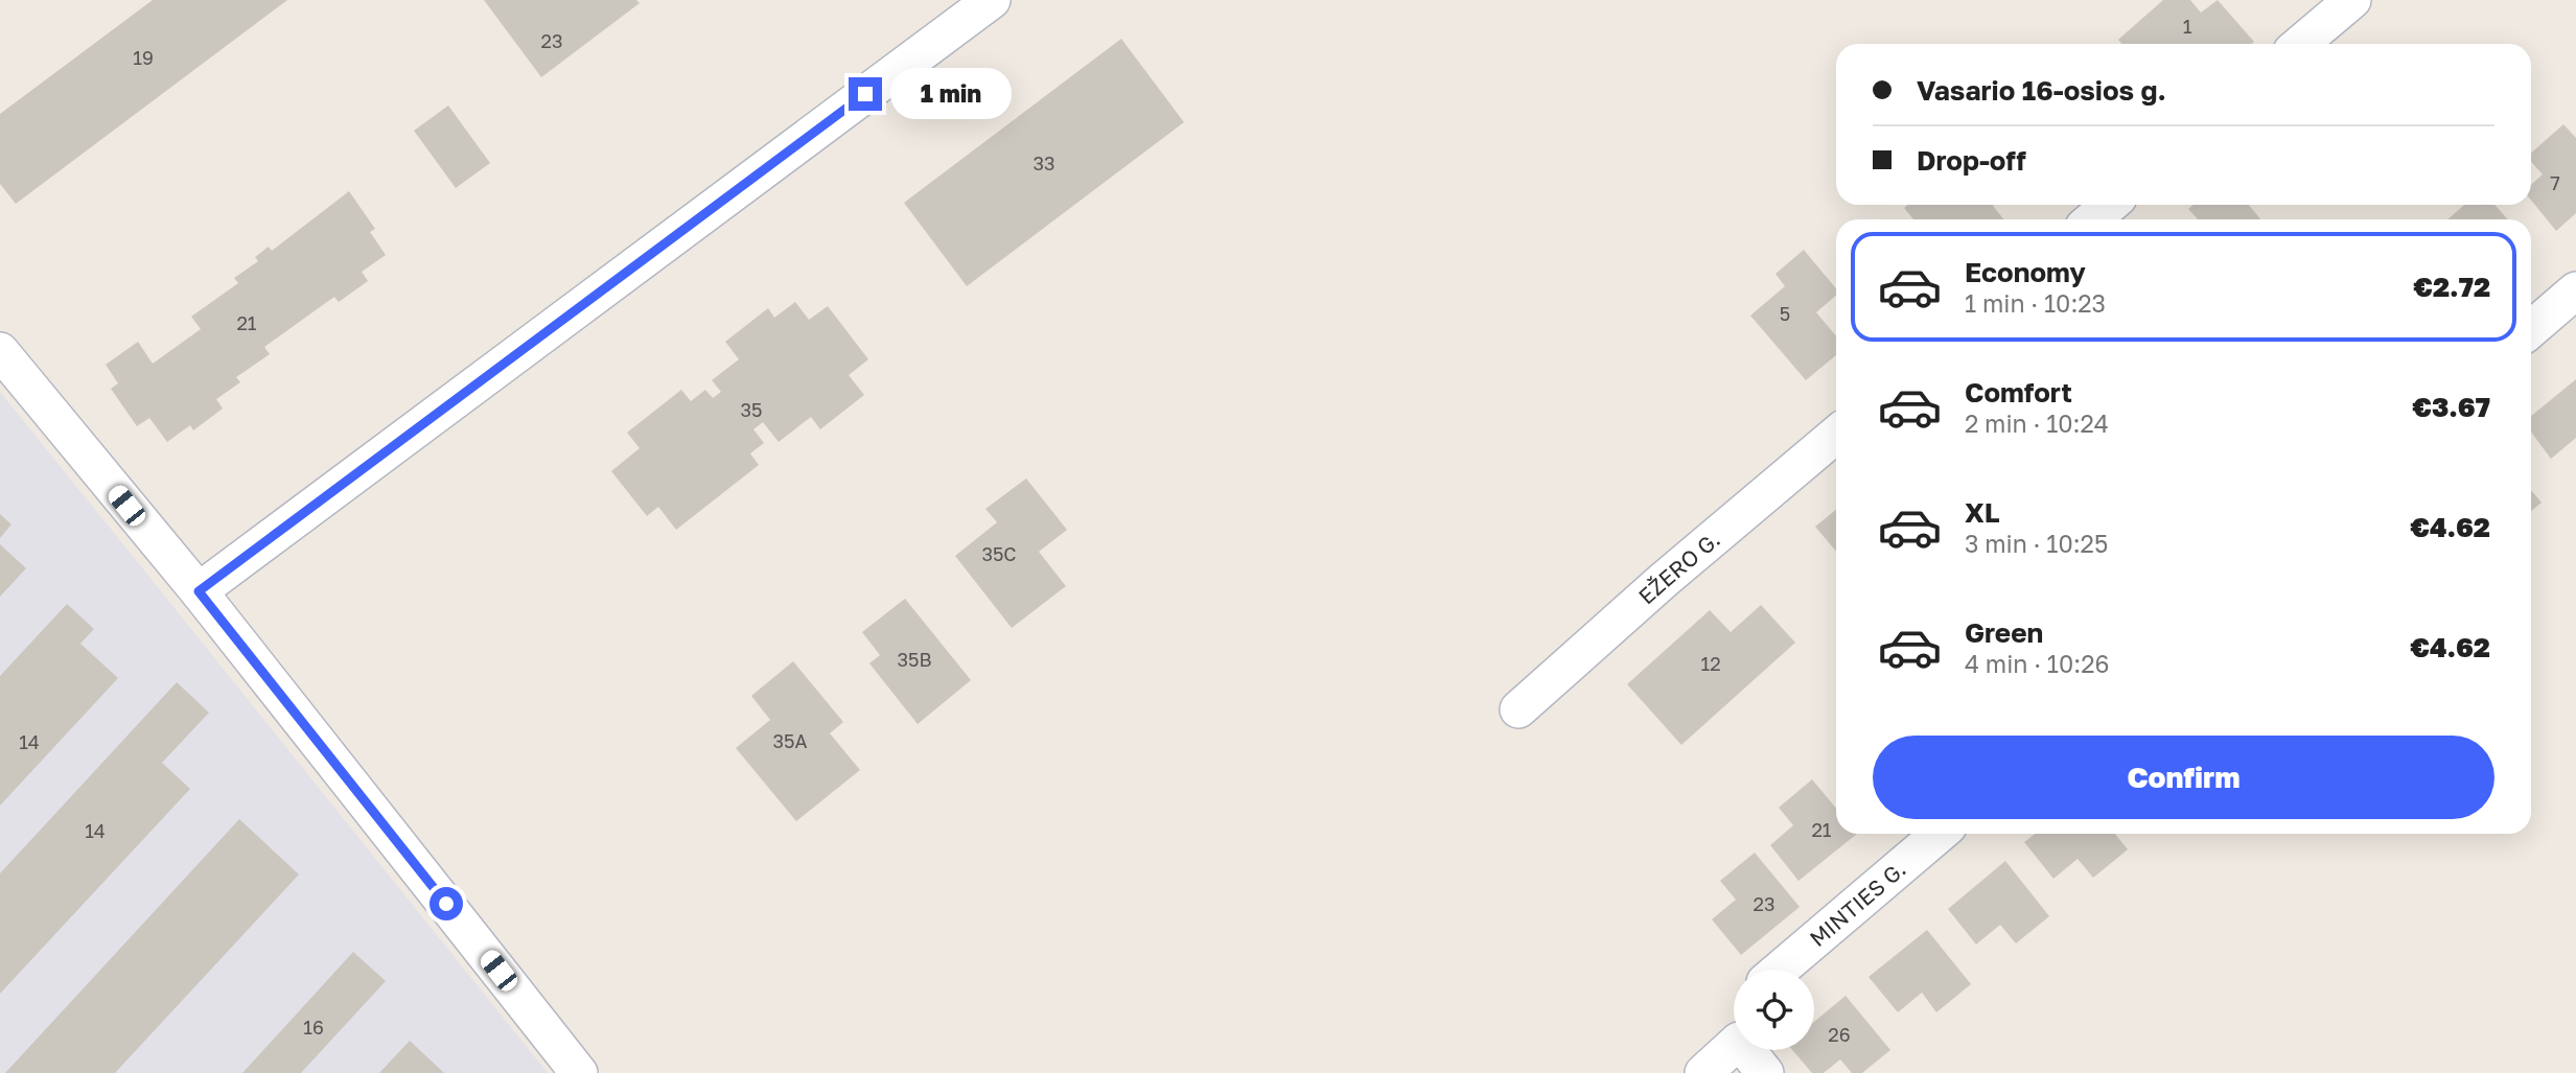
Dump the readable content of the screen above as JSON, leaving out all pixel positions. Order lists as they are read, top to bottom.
{
  "streets": {
    "street": ["EŽERO G.", "MINTIES G."]
  },
  "house_numbers": [
    "1",
    "23",
    "19",
    "33",
    "7",
    "5",
    "21",
    "35",
    "35C",
    "35B",
    "12",
    "35A",
    "14",
    "21",
    "14",
    "23",
    "16",
    "26"
  ],
  "page": {
    "banner": ["Vasario 16-osios g.", "Drop-off"],
    "bubble": "1 min",
    "list": [
      {
        "name": "Economy",
        "note": "1 min · 10:23",
        "value": "€2.72"
      },
      {
        "name": "Comfort",
        "note": "2 min · 10:24",
        "value": "€3.67"
      },
      {
        "name": "XL",
        "note": "3 min · 10:25",
        "value": "€4.62"
      },
      {
        "name": "Green",
        "note": "4 min · 10:26",
        "value": "€4.62"
      }
    ],
    "buttons": "Confirm"
  }
}
